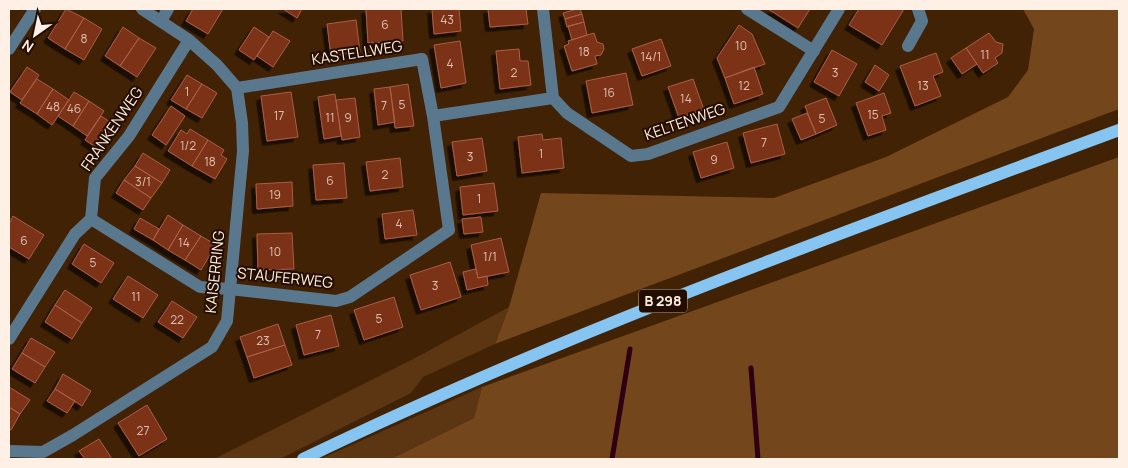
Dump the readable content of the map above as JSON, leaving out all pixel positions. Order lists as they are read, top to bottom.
{
  "streets": {
    "main road": ["B 298"],
    "street": [
      "KASTELLWEG",
      "KELTENWEG",
      "FRANKENWEG",
      "KAISERRING",
      "STAUFERWEG"
    ]
  },
  "crossings": [
    ["KASTELLWEG", "KAISERRING"],
    ["KASTELLWEG", "STAUFERWEG"],
    ["FRANKENWEG", "STAUFERWEG"],
    ["KAISERRING", "STAUFERWEG"]
  ],
  "house_numbers": [
    "43",
    "6",
    "8",
    "10",
    "18",
    "11",
    "14/1",
    "4",
    "2",
    "3",
    "12",
    "13",
    "1",
    "16",
    "14",
    "5",
    "7",
    "48",
    "46",
    "15",
    "17",
    "11",
    "9",
    "5",
    "7",
    "1/2",
    "1",
    "3",
    "9",
    "18",
    "2",
    "6",
    "3/1",
    "19",
    "1",
    "4",
    "6",
    "14",
    "10",
    "1/1",
    "5",
    "3",
    "11",
    "5",
    "22",
    "7",
    "23",
    "27"
  ],
  "north": "bottom left"
}
